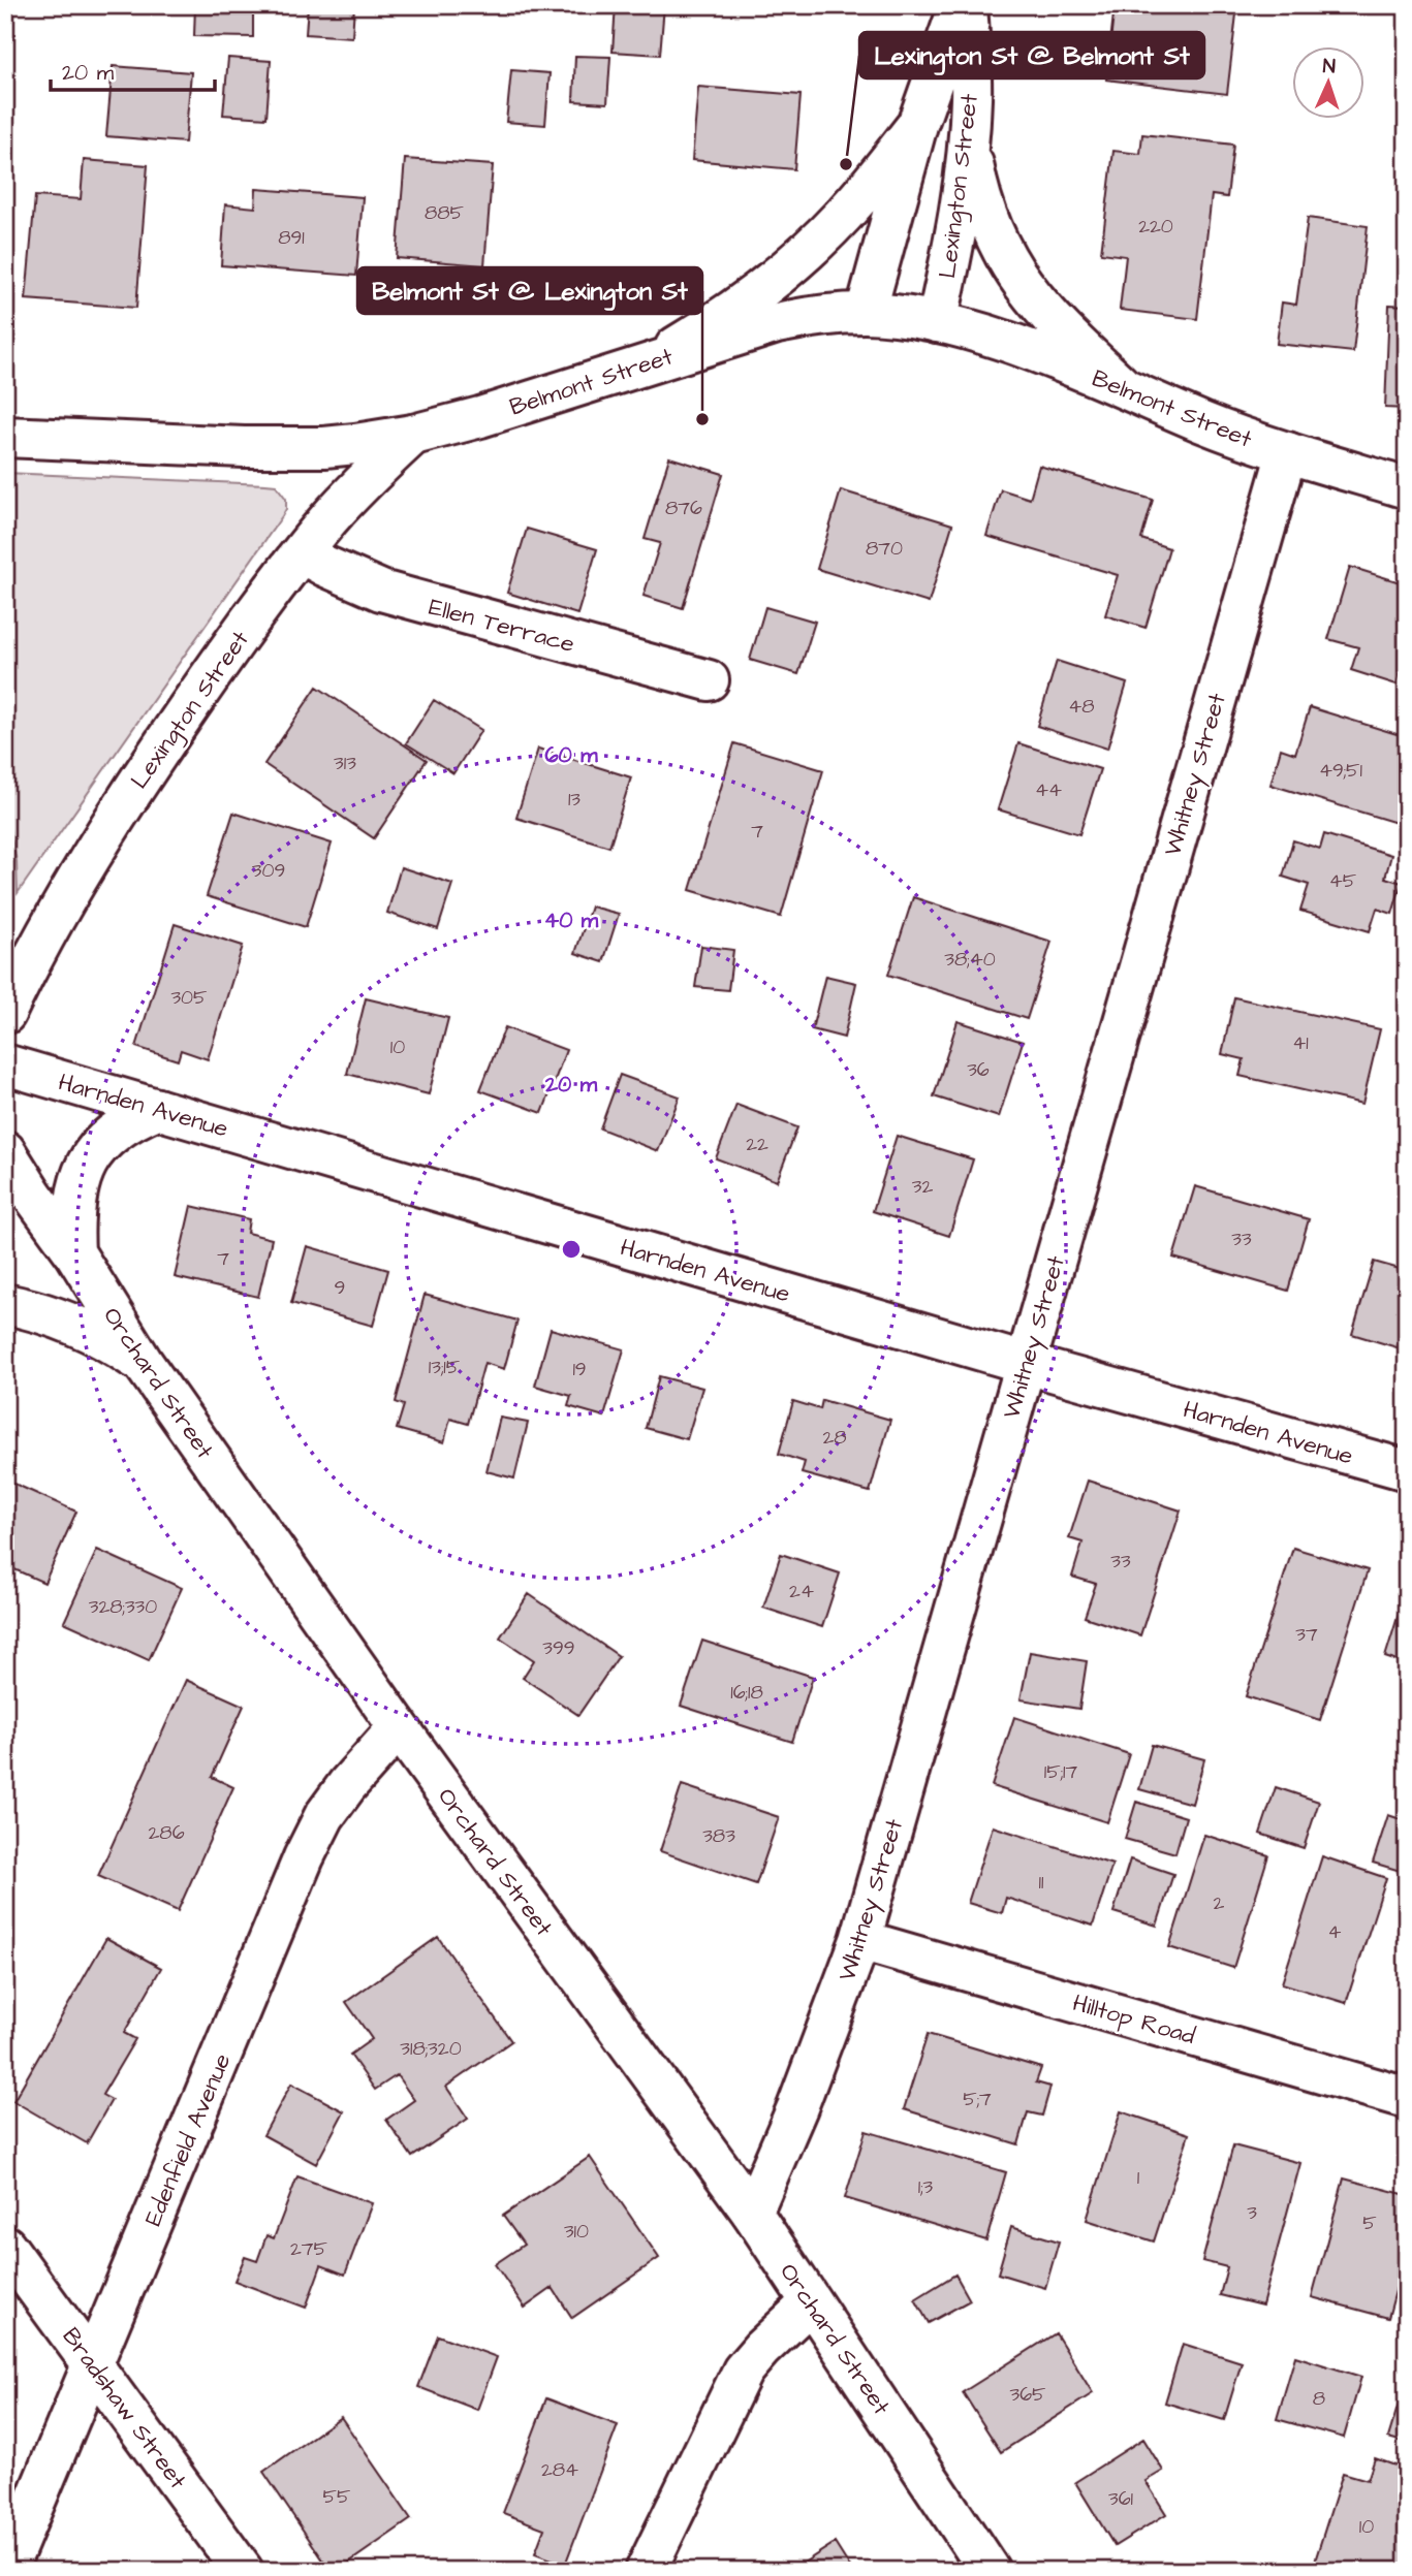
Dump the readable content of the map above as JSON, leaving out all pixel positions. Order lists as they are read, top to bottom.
{
  "streets": {
    "street": [
      "Lexington Street",
      "Belmont Street",
      "Ellen Terrace",
      "Whitney Street",
      "Harnden Avenue",
      "Orchard Street",
      "Hilltop Road",
      "Edenfield Avenue",
      "Bradshaw Street"
    ]
  },
  "crossings": [
    ["Lexington Street", "Belmont Street"],
    ["Lexington Street", "Ellen Terrace"],
    ["Belmont Street", "Whitney Street"],
    ["Whitney Street", "Harnden Avenue"],
    ["Whitney Street", "Orchard Street"],
    ["Whitney Street", "Hilltop Road"],
    ["Orchard Street", "Edenfield Avenue"],
    ["Edenfield Avenue", "Bradshaw Street"]
  ],
  "places": ["Lexington St @ Belmont St", "Belmont St @ Lexington St"],
  "house_numbers": [
    "885",
    "220",
    "891",
    "876",
    "870",
    "48",
    "313",
    "49;51",
    "44",
    "13",
    "7",
    "309",
    "45",
    "38;40",
    "305",
    "41",
    "10",
    "36",
    "22",
    "32",
    "33",
    "7",
    "9",
    "13;15",
    "19",
    "28",
    "33",
    "24",
    "328;330",
    "37",
    "399",
    "16;18",
    "15;17",
    "286",
    "383",
    "11",
    "2",
    "4",
    "318;320",
    "5;7",
    "1",
    "1;3",
    "3",
    "5",
    "310",
    "275",
    "365",
    "8",
    "284",
    "55",
    "361",
    "10"
  ],
  "scale_bar": "20 m",
  "north": "top",
  "rings": ["60 m", "40 m", "20 m"]
}
